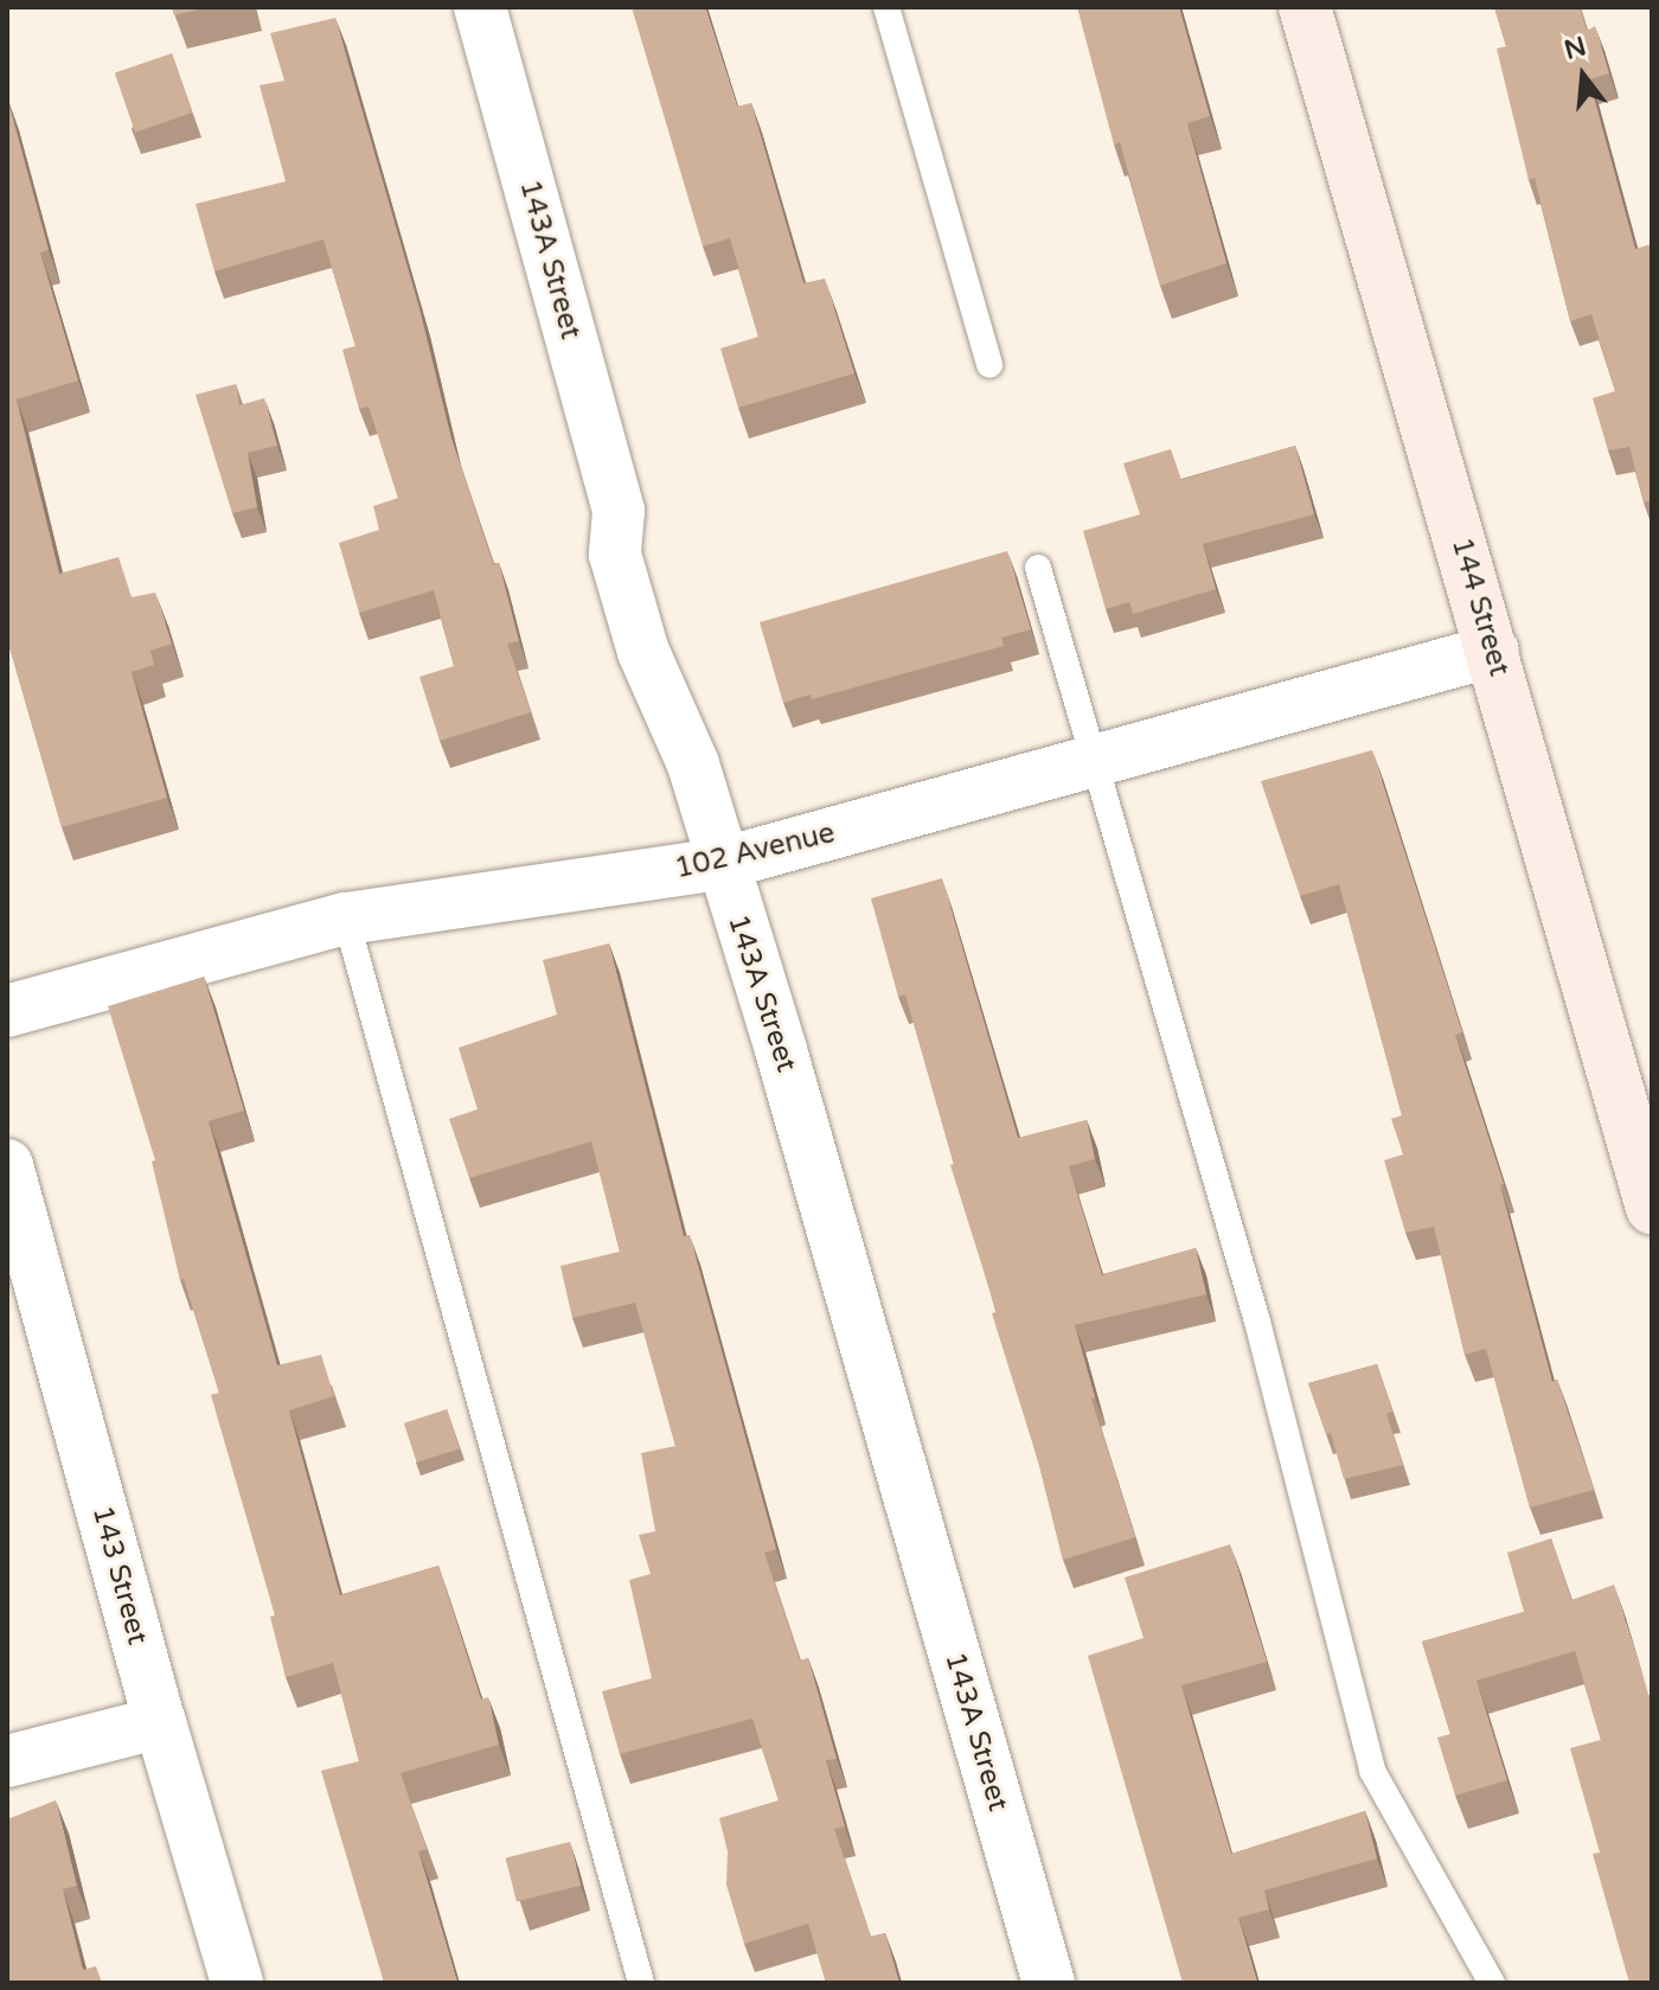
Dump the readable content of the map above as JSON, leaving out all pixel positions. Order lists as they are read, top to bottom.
{
  "streets": {
    "main road": ["144 Street"],
    "street": ["143A Street", "102 Avenue", "143 Street"]
  },
  "crossings": [
    ["143A Street", "102 Avenue"],
    ["144 Street", "102 Avenue"]
  ],
  "north": "top"
}
